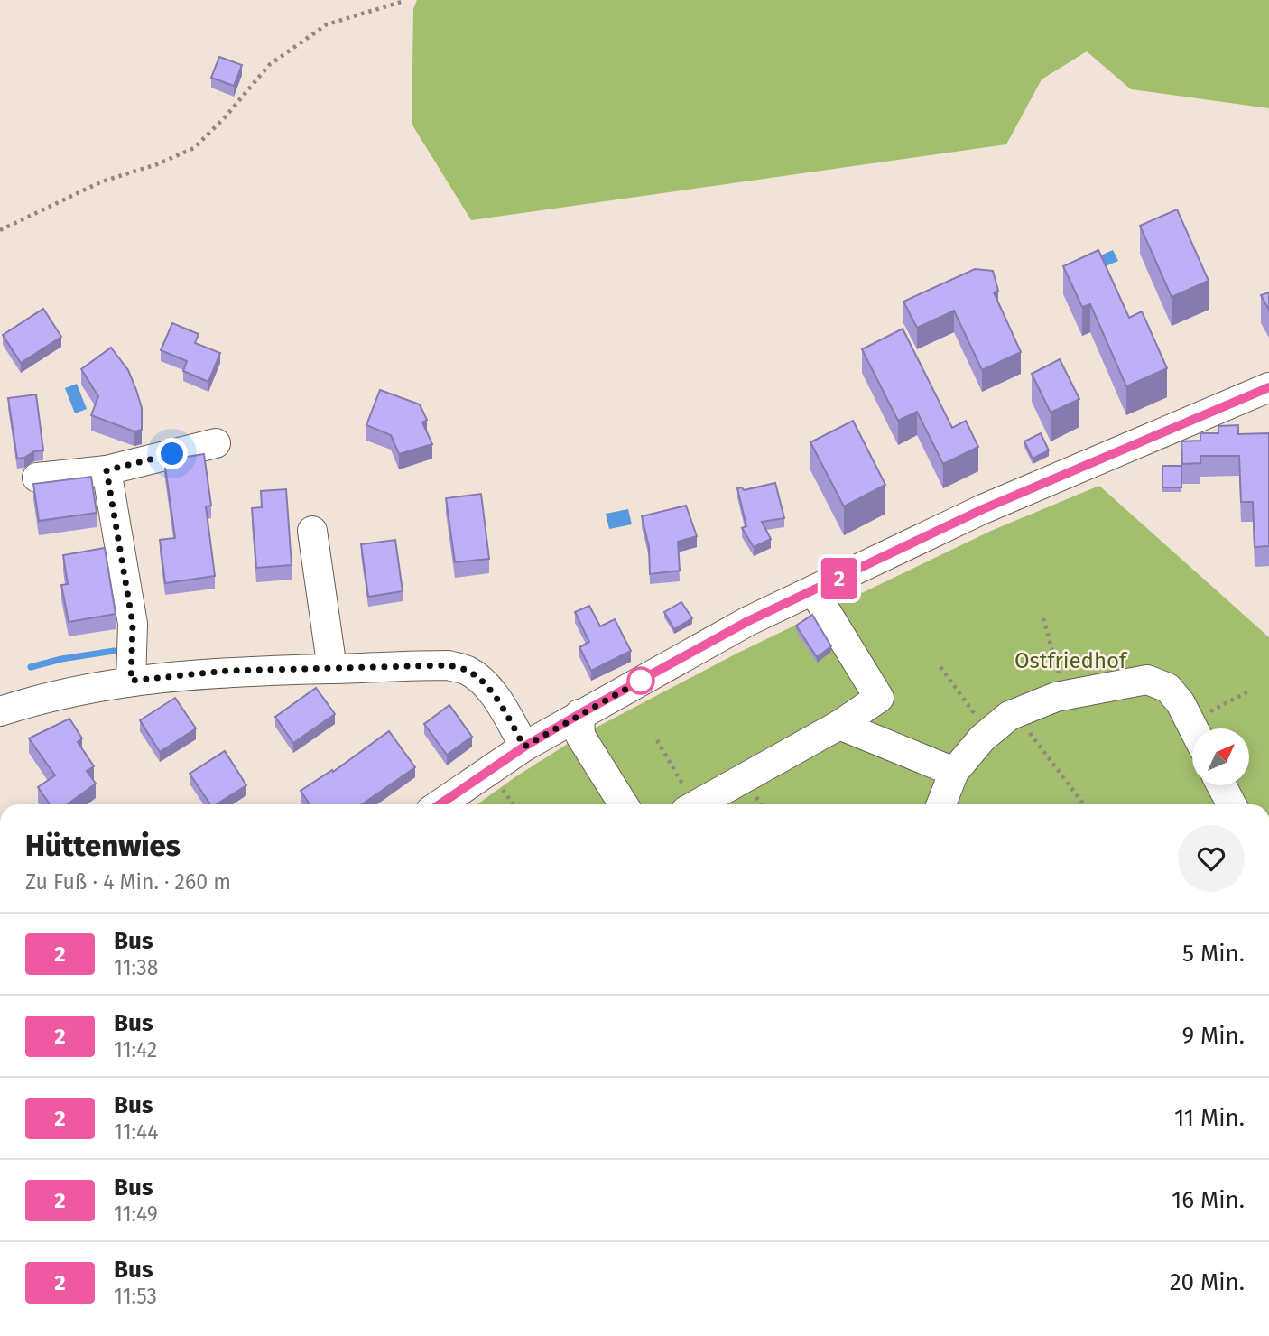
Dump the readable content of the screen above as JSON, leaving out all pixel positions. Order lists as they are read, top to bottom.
{
  "parks": ["Ostfriedhof"],
  "lines": ["bus line 2"],
  "north": "top right",
  "page": {
    "on_map": "2",
    "heading": ["Hüttenwies", "Zu Fuß · 4 Min. · 260 m"],
    "list": [
      {
        "mark": "2",
        "name": "Bus",
        "note": "11:38",
        "value": "5 Min."
      },
      {
        "mark": "2",
        "name": "Bus",
        "note": "11:42",
        "value": "9 Min."
      },
      {
        "mark": "2",
        "name": "Bus",
        "note": "11:44",
        "value": "11 Min."
      },
      {
        "mark": "2",
        "name": "Bus",
        "note": "11:49",
        "value": "16 Min."
      },
      {
        "mark": "2",
        "name": "Bus",
        "note": "11:53",
        "value": "20 Min."
      }
    ]
  }
}
